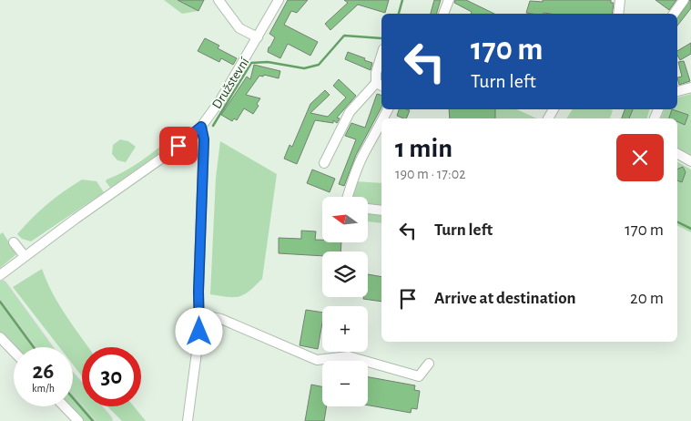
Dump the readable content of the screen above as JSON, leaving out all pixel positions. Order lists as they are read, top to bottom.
{
  "streets": {
    "street": ["Družstevní"]
  },
  "north": "left",
  "page": {
    "turn": ["170 m", "Turn left"],
    "heading": ["1 min", "190 m · 17:02"],
    "list": [
      {
        "name": "Turn left",
        "value": "170 m"
      },
      {
        "name": "Arrive at destination",
        "value": "20 m"
      }
    ],
    "map_buttons": ["+", "−"],
    "speed": "26 km/h",
    "limit": "30"
  }
}
